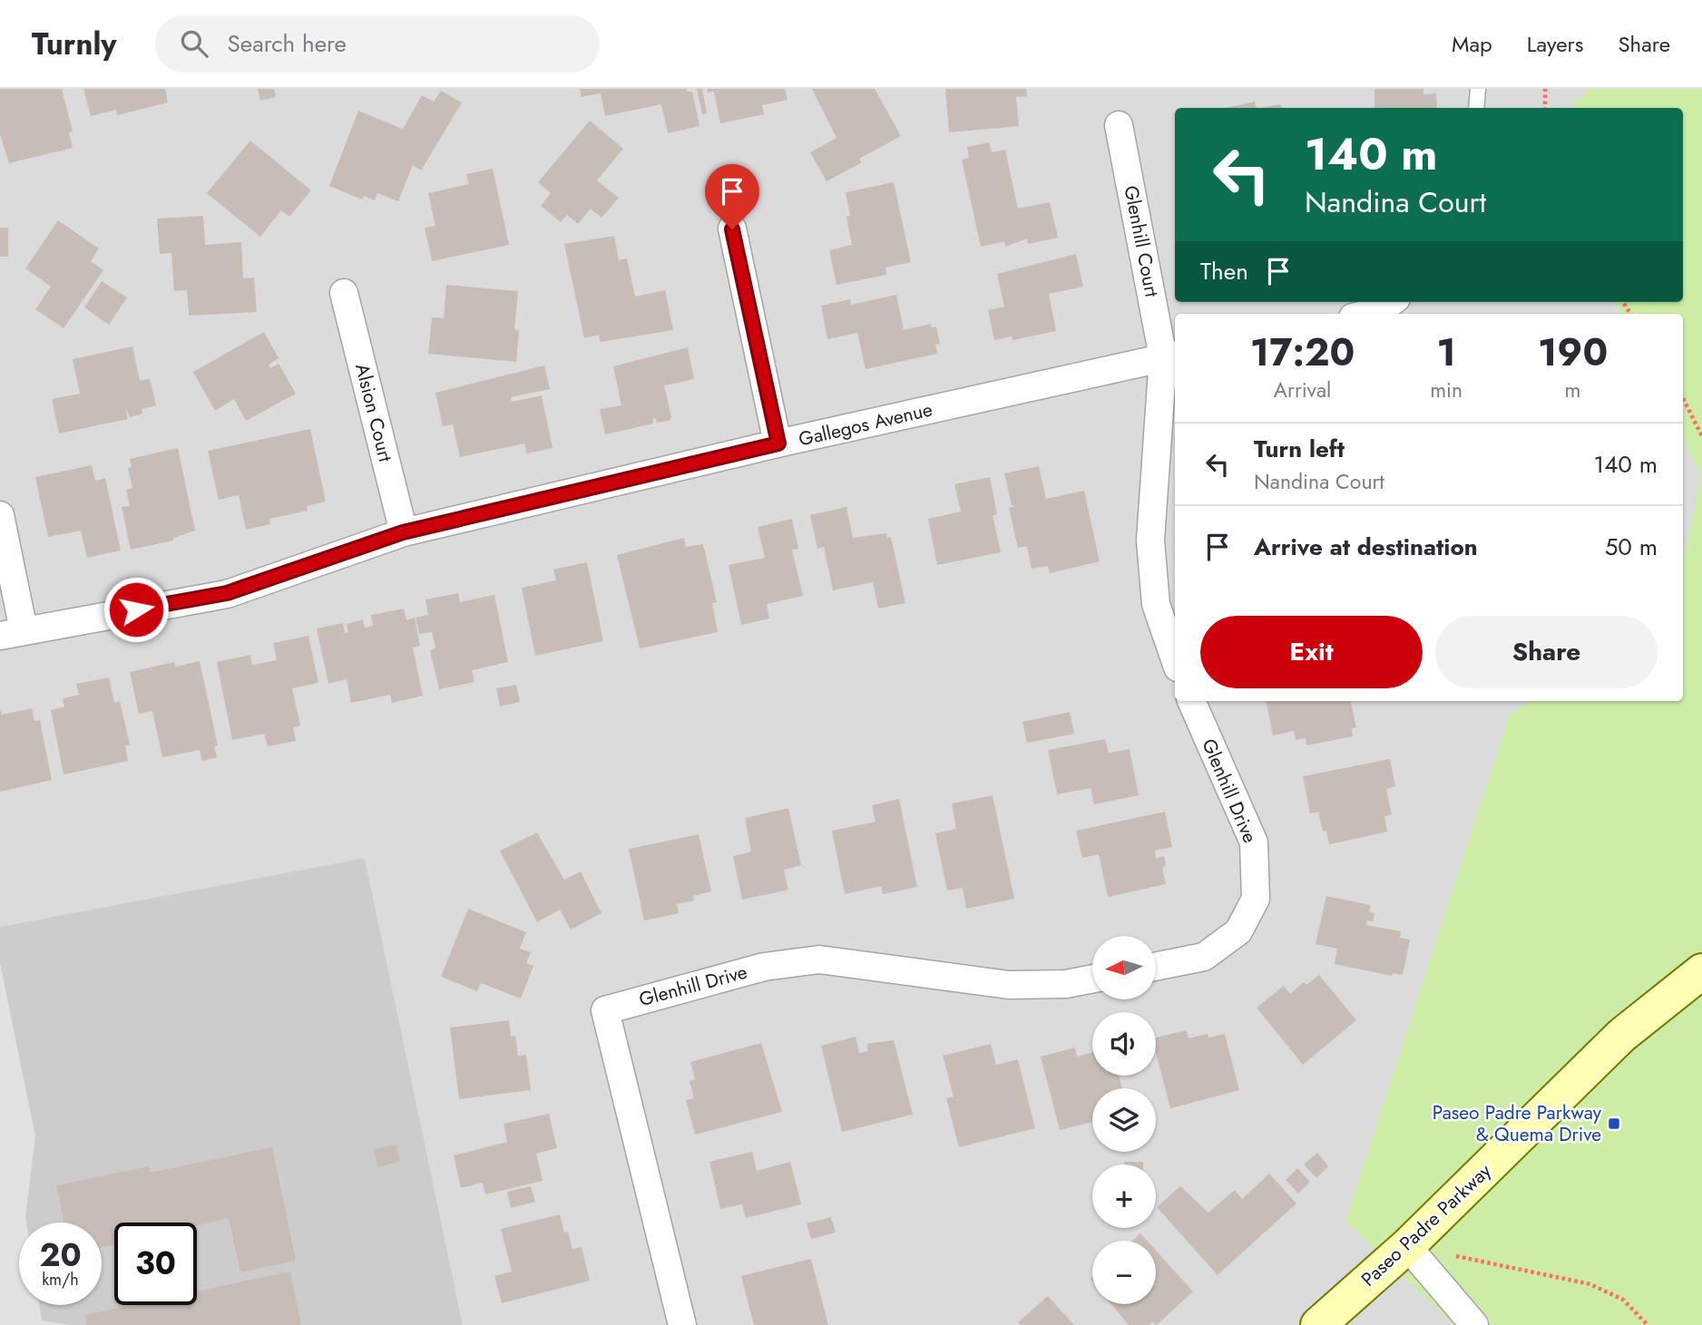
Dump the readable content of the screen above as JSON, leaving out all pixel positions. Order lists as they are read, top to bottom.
{
  "streets": {
    "main road": ["Paseo Padre Parkway"],
    "street": [
      "Glenhill Court",
      "Alsion Court",
      "Gallegos Avenue",
      "Glenhill Drive"
    ]
  },
  "crossings": [
    ["Glenhill Court", "Gallegos Avenue"],
    ["Alsion Court", "Gallegos Avenue"]
  ],
  "places": {
    "transit": ["Paseo Padre Parkway & Quema Drive"]
  },
  "north": "left",
  "page": {
    "header": "Turnly",
    "search": "Search here",
    "nav": ["Map", "Layers", "Share"],
    "turn": ["140 m", "Nandina Court"],
    "then": "Then",
    "eta": [
      "17:20",
      "Arrival",
      "1",
      "min",
      "190",
      "m"
    ],
    "list": [
      {
        "name": "Turn left",
        "note": "Nandina Court",
        "value": "140 m"
      },
      {
        "name": "Arrive at destination",
        "value": "50 m"
      }
    ],
    "buttons": ["Exit", "Share"],
    "map_buttons": ["+", "−"],
    "speed": "20 km/h",
    "limit": "30"
  }
}
